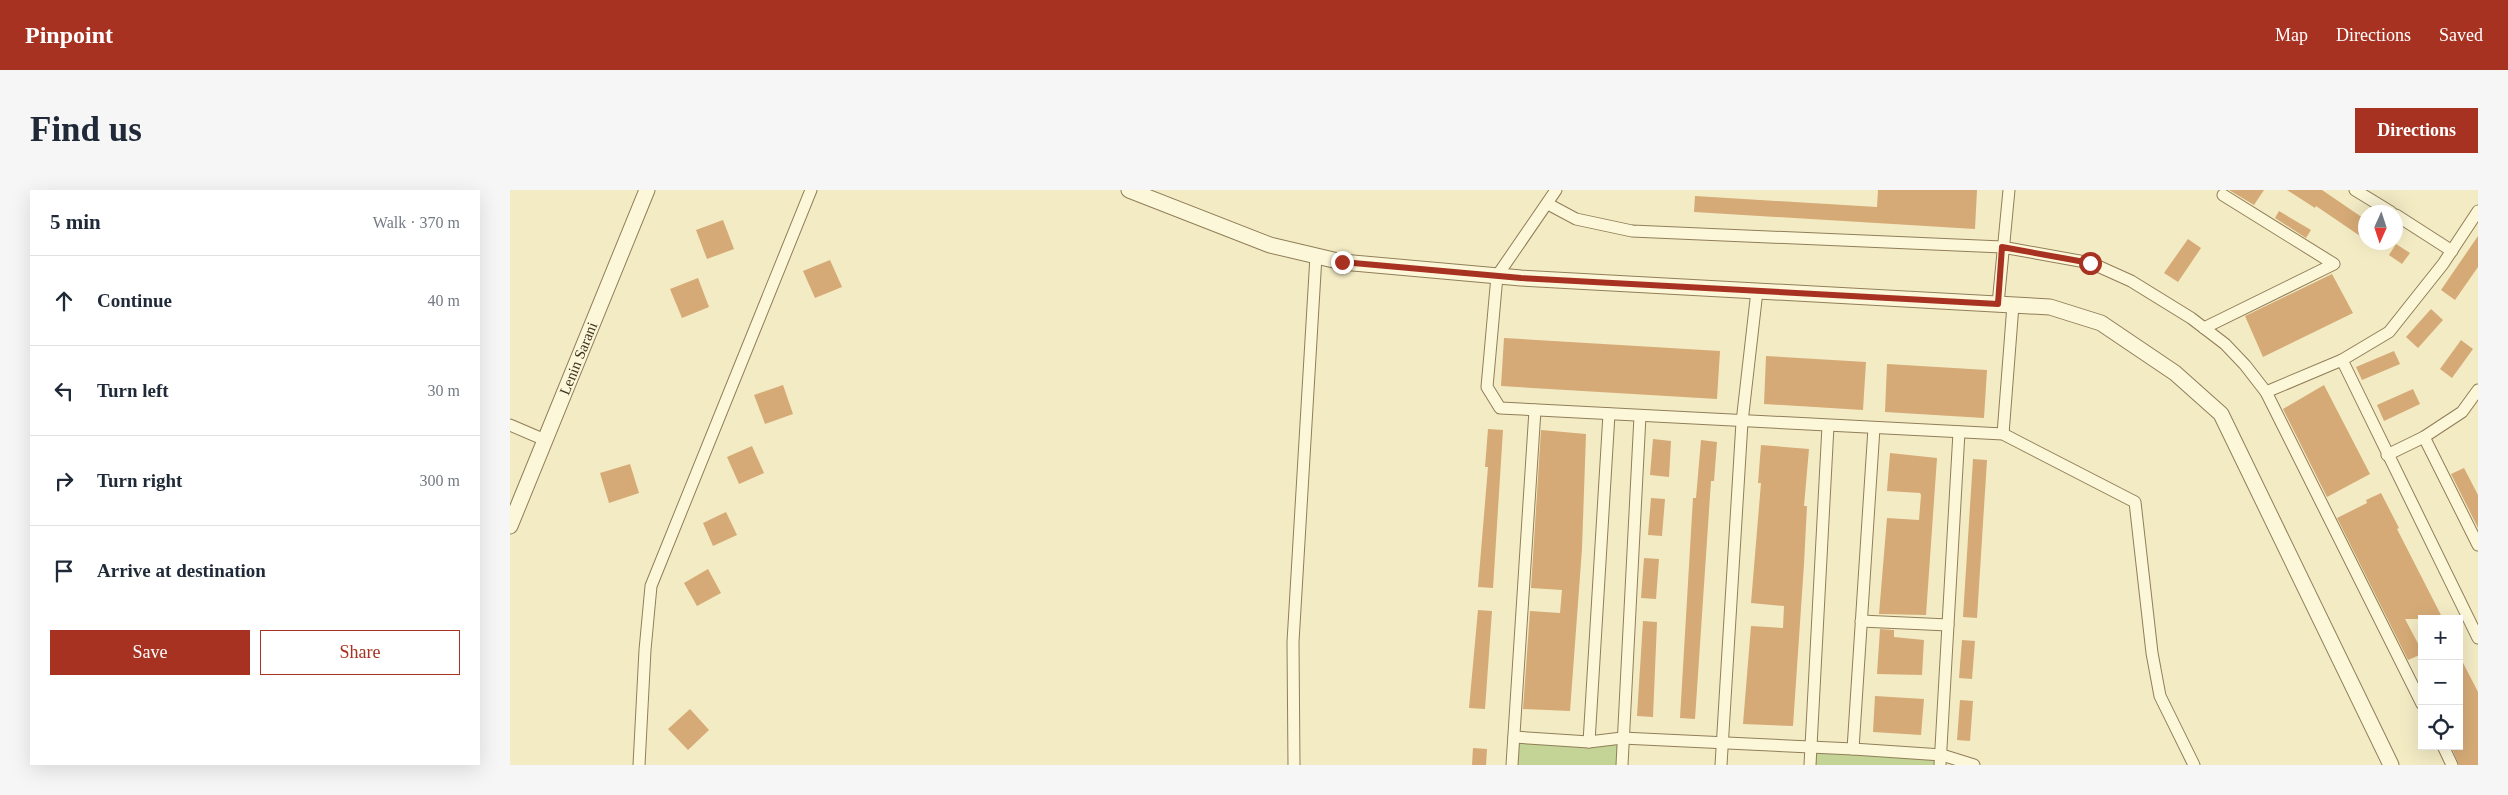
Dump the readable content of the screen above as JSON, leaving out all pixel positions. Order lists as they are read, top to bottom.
{
  "streets": {
    "street": ["Lenin Sarani"]
  },
  "north": "bottom",
  "page": {
    "header": "Pinpoint",
    "nav": ["Map", "Directions", "Saved"],
    "buttons": [
      "Directions",
      ["Save", "Share"]
    ],
    "title": "Find us",
    "heading": ["5 min", "Walk · 370 m"],
    "list": [
      ["Continue", "40 m"],
      ["Turn left", "30 m"],
      ["Turn right", "300 m"],
      "Arrive at destination"
    ],
    "map_buttons": ["+", "−"]
  }
}
